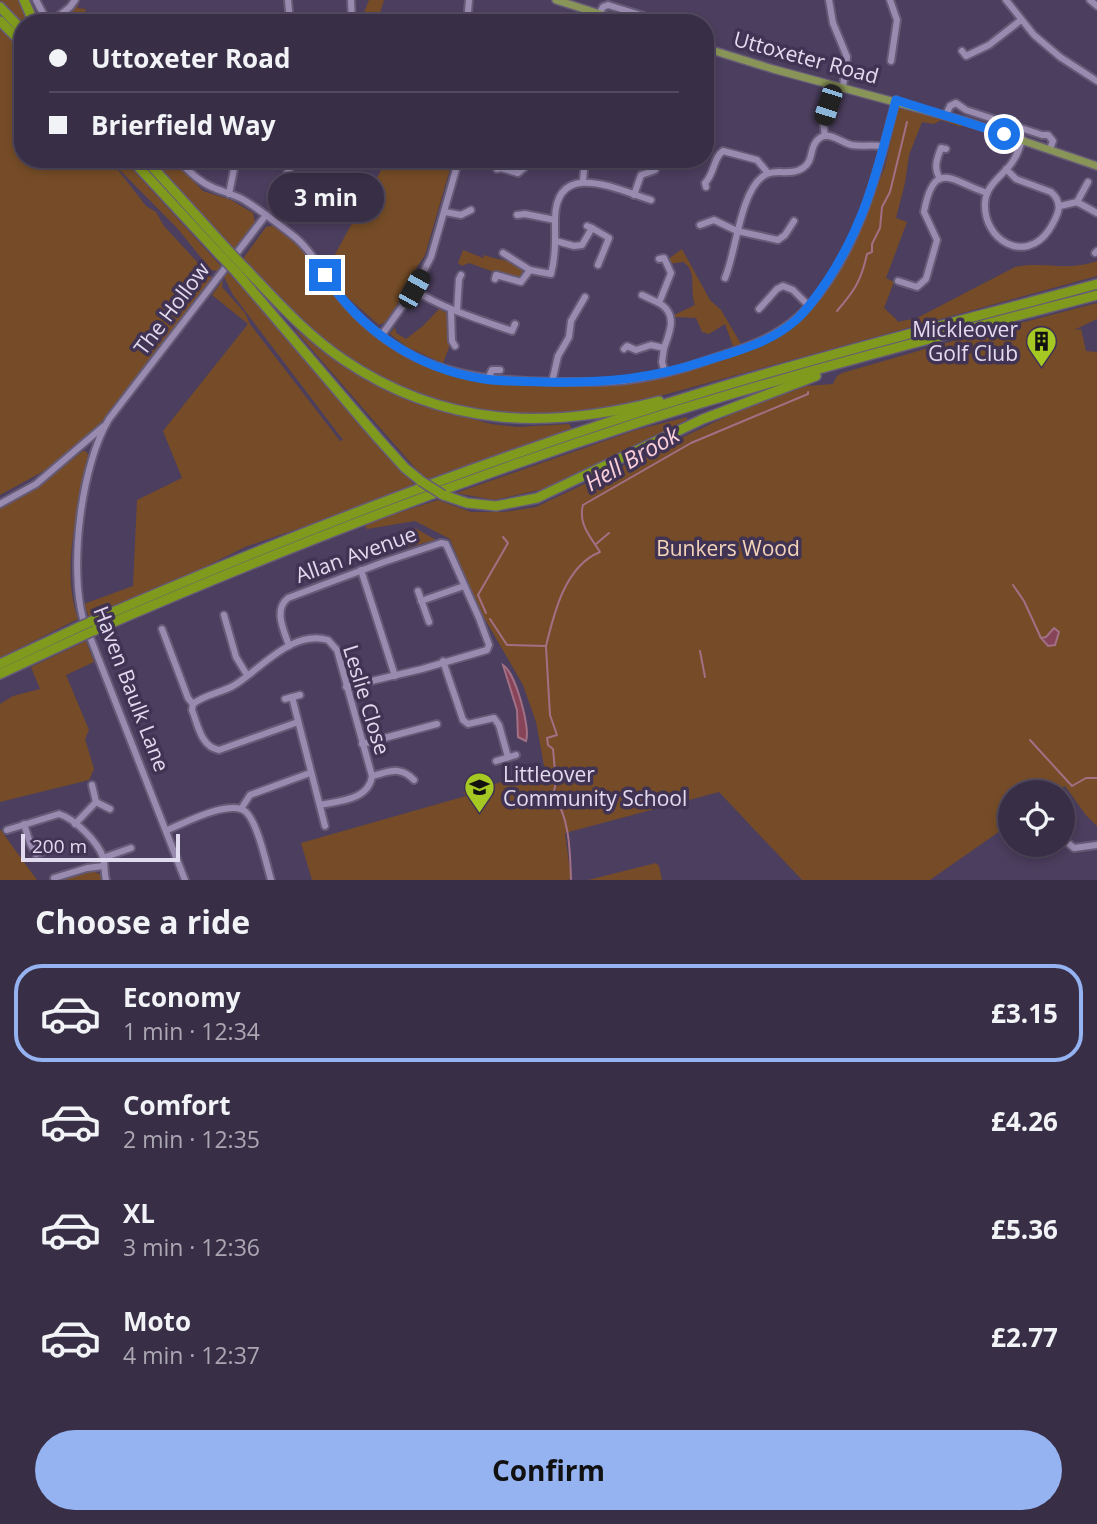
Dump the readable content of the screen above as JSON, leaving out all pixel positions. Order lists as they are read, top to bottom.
{
  "streets": {
    "main road": ["Uttoxeter Road"],
    "street": [
      "The Hollow",
      "Allan Avenue",
      "Haven Baulk Lane",
      "Leslie Close"
    ]
  },
  "crossings": [
    ["The Hollow", "Haven Baulk Lane"],
    ["Allan Avenue", "Leslie Close"]
  ],
  "water": ["Hell Brook"],
  "parks": ["Bunkers Wood"],
  "places": {
    "building": ["Mickleover Golf Club"],
    "school or university": ["Littleover Community School"]
  },
  "scale_bar": "200 m",
  "page": {
    "banner": ["Uttoxeter Road", "Brierfield Way"],
    "bubble": "3 min",
    "scale": "200 m",
    "heading": "Choose a ride",
    "list": [
      {
        "name": "Economy",
        "note": "1 min · 12:34",
        "value": "£3.15"
      },
      {
        "name": "Comfort",
        "note": "2 min · 12:35",
        "value": "£4.26"
      },
      {
        "name": "XL",
        "note": "3 min · 12:36",
        "value": "£5.36"
      },
      {
        "name": "Moto",
        "note": "4 min · 12:37",
        "value": "£2.77"
      }
    ],
    "buttons": "Confirm"
  }
}
